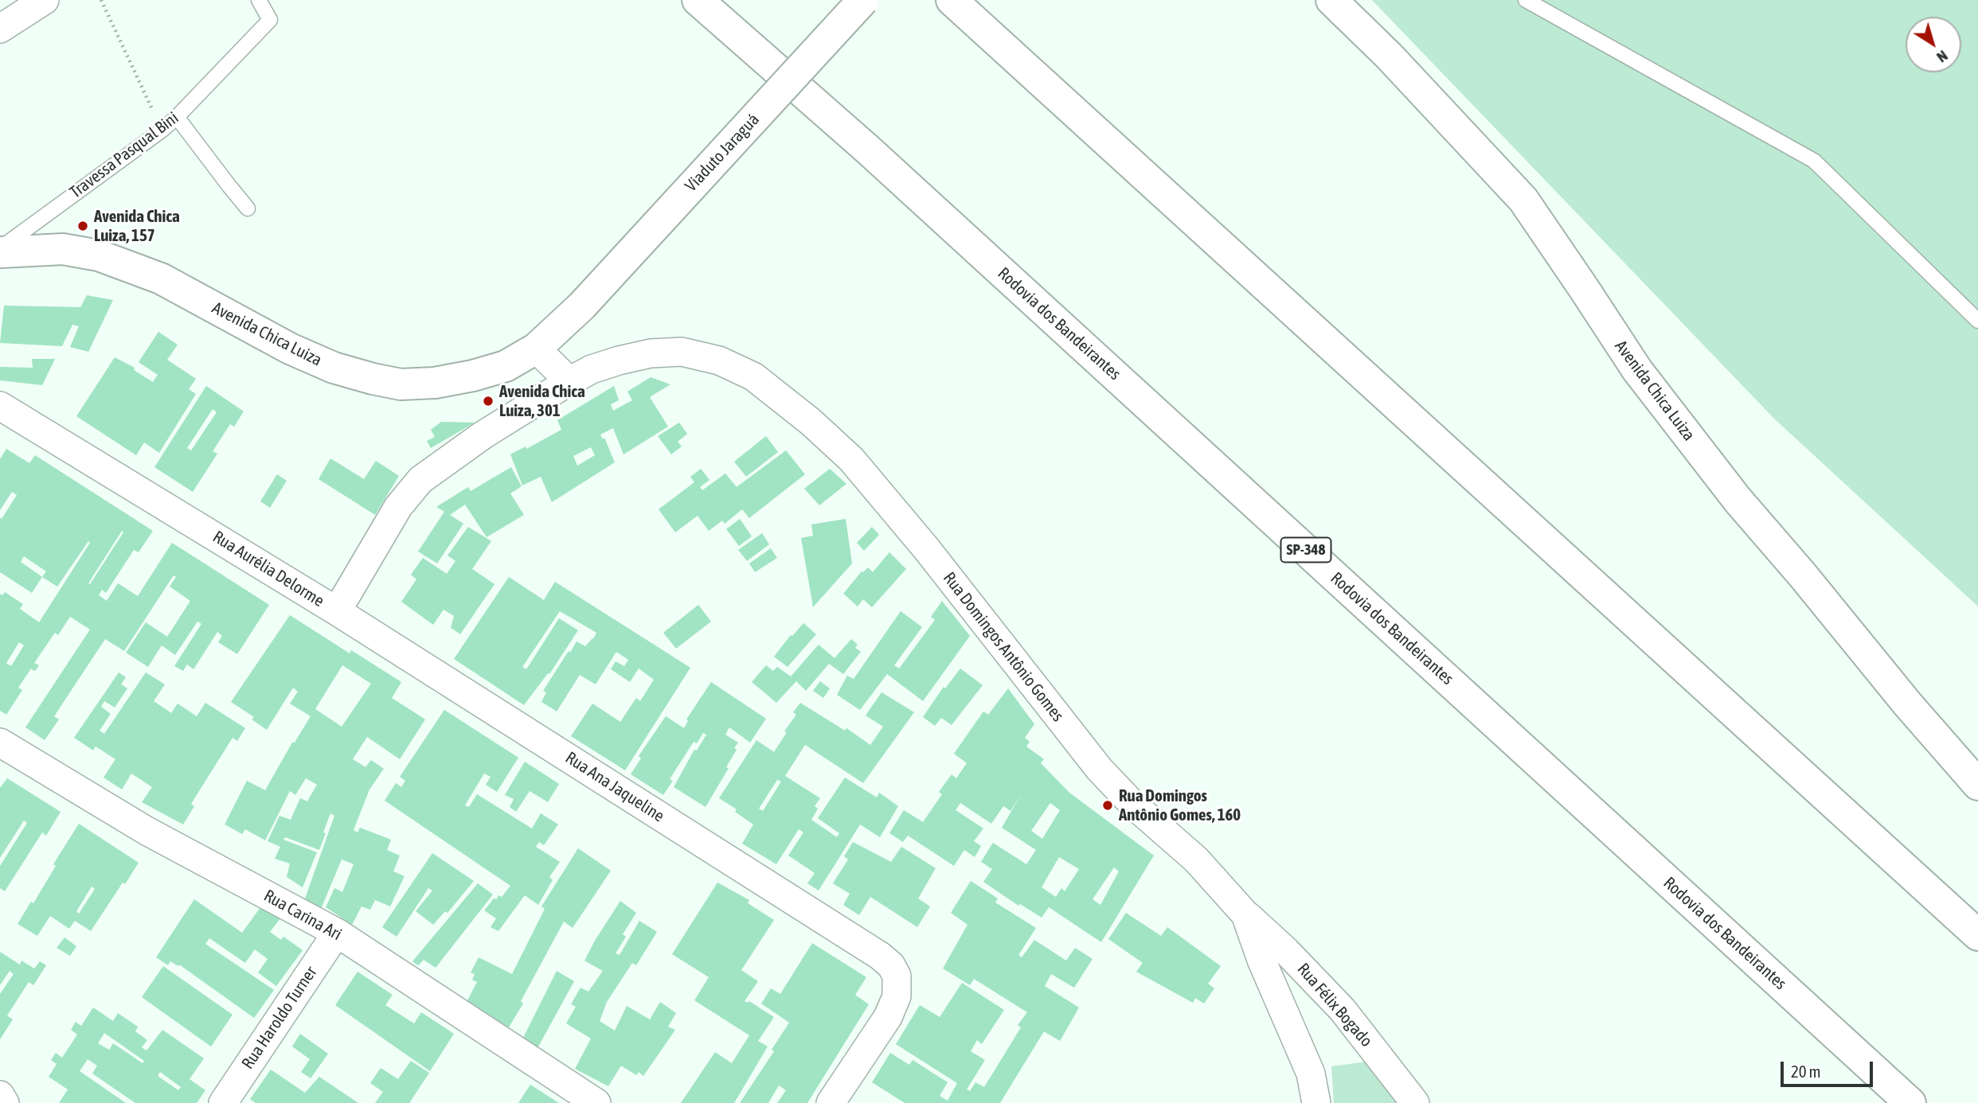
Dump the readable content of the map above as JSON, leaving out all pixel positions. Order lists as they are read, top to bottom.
{
  "streets": {
    "main road": [
      "Viaduto Jaraguá",
      "Rodovia dos Bandeirantes",
      "Avenida Chica Luiza",
      "SP-348"
    ],
    "street": [
      "Rua Aurélia Delorme",
      "Rua Domingos Antônio Gomes",
      "Rua Ana Jaqueline",
      "Rua Carina Ari",
      "Rua Félix Bogado",
      "Rua Haroldo Turner"
    ],
    "lane": ["Travessa Pasqual Bini"]
  },
  "crossings": [
    ["Viaduto Jaraguá", "Avenida Chica Luiza"],
    ["Rua Aurélia Delorme", "Rua Domingos Antônio Gomes"],
    ["Rua Aurélia Delorme", "Rua Ana Jaqueline"],
    ["Rua Domingos Antônio Gomes", "Rua Félix Bogado"],
    ["Rua Carina Ari", "Rua Haroldo Turner"]
  ],
  "places": ["Avenida Chica Luiza, 157", "Avenida Chica Luiza, 301", "Rua Domingos Antônio Gomes, 160"],
  "scale_bar": "20 m",
  "north": "bottom right"
}
